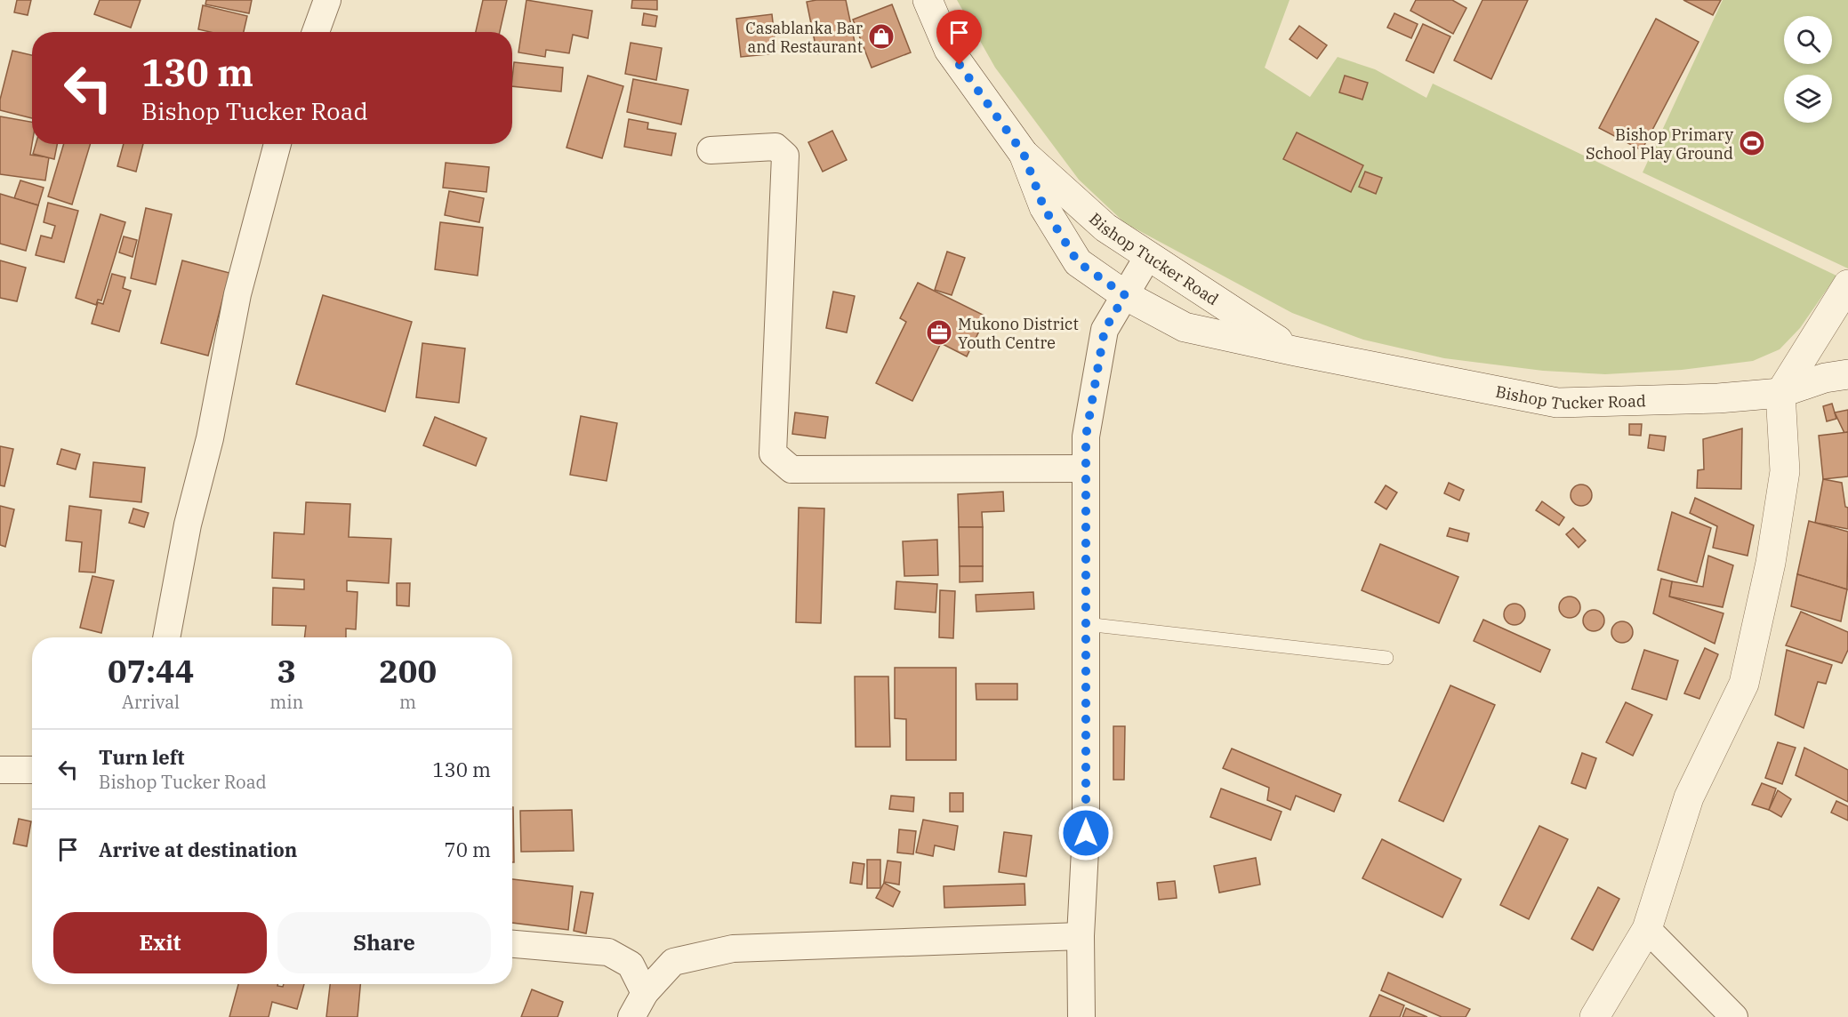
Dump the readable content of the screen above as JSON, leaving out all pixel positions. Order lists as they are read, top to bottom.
{
  "streets": {
    "main road": ["Bishop Tucker Road"]
  },
  "places": {
    "shop": ["Casablanka Bar and Restaurant"],
    "sports": ["Bishop Primary School Play Ground"],
    "office": ["Mukono District Youth Centre"]
  },
  "page": {
    "turn": ["130 m", "Bishop Tucker Road"],
    "eta": [
      "07:44",
      "Arrival",
      "3",
      "min",
      "200",
      "m"
    ],
    "list": [
      {
        "name": "Turn left",
        "note": "Bishop Tucker Road",
        "value": "130 m"
      },
      {
        "name": "Arrive at destination",
        "value": "70 m"
      }
    ],
    "buttons": ["Exit", "Share"]
  }
}
